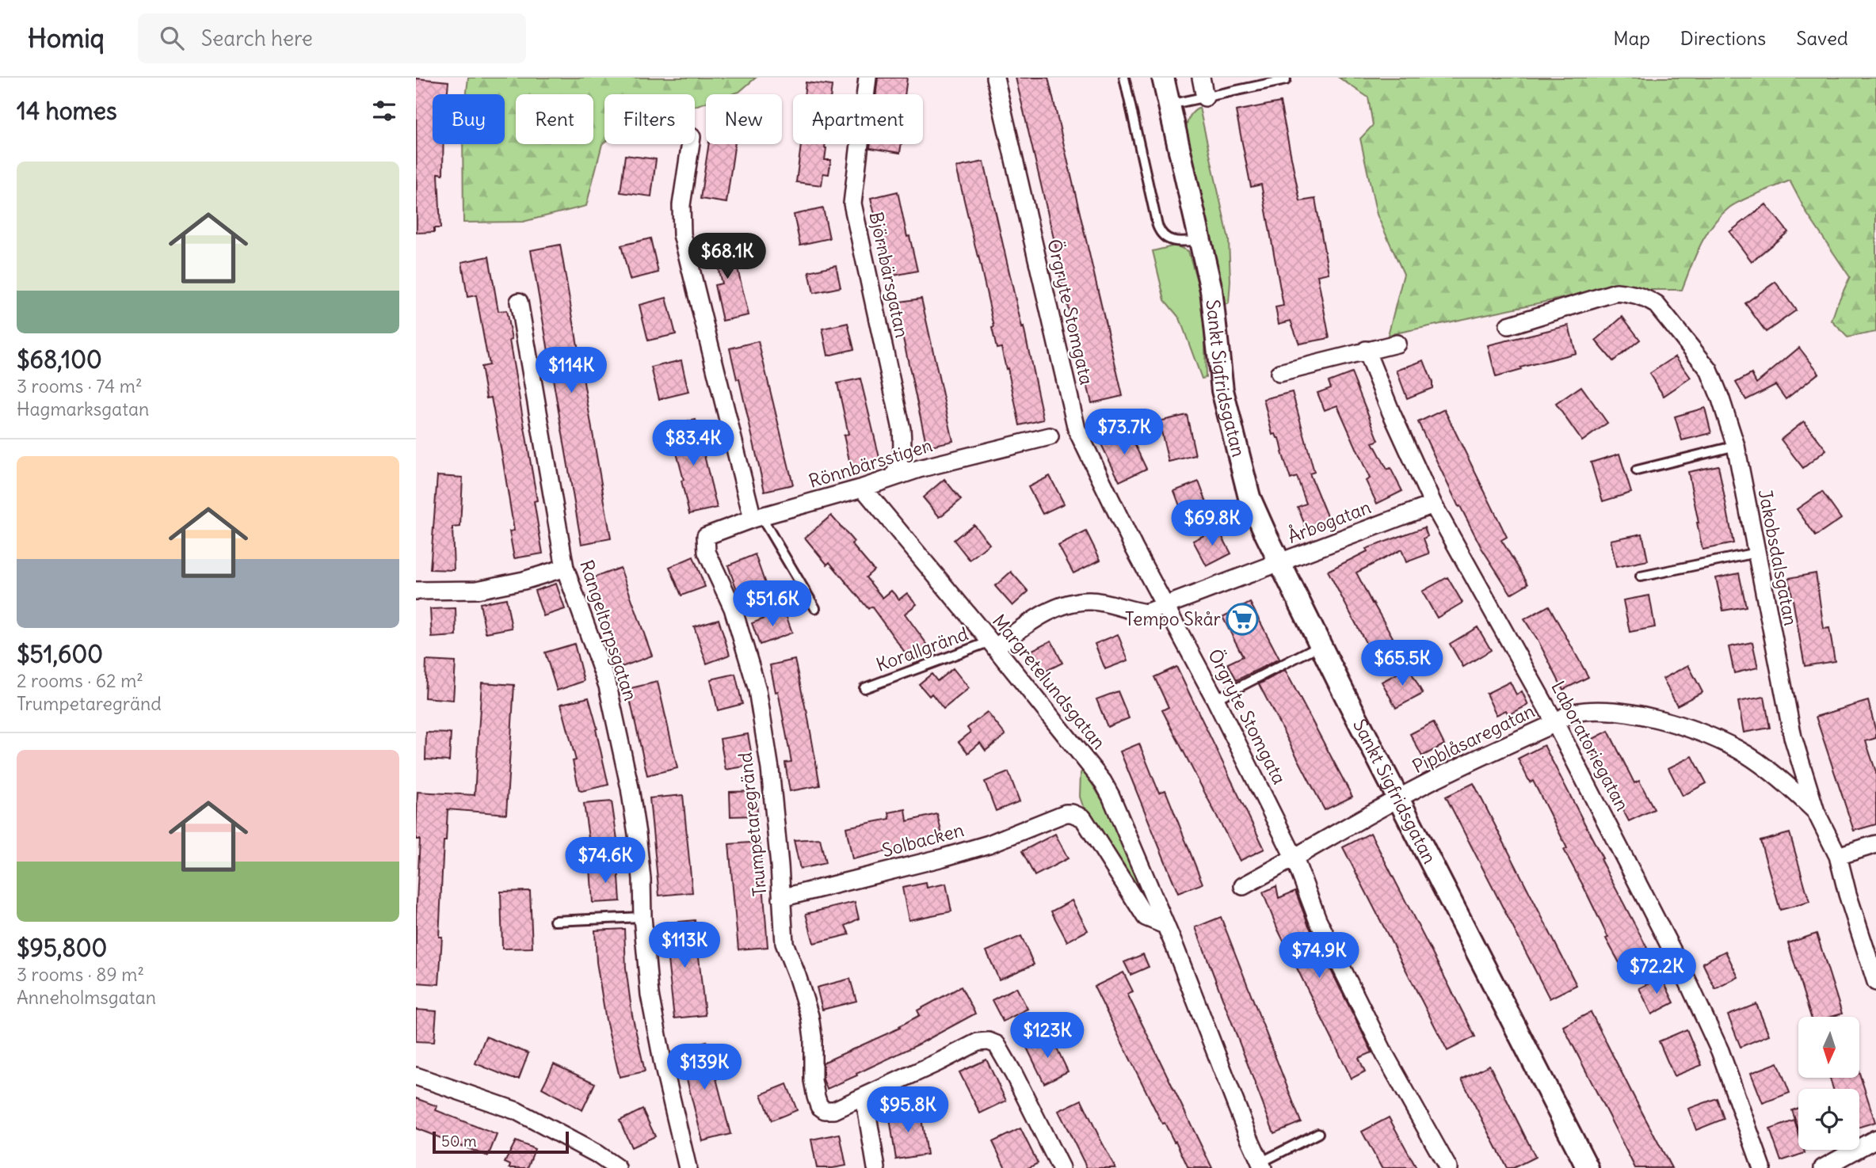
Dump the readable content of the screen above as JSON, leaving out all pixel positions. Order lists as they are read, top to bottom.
{
  "streets": {
    "street": [
      "Björnbärsgatan",
      "Örgryte Stomgata",
      "Sankt Sigfridsgatan",
      "Rönnbärsstigen",
      "Årbogatan",
      "Jakobsdalsgatan",
      "Rangeltorpsgatan",
      "Margretelundsgatan",
      "Pipblåsaregatan",
      "Laboratoriegatan",
      "Trumpetaregränd",
      "Solbacken"
    ],
    "lane": ["Korallgränd"]
  },
  "crossings": [
    ["Björnbärsgatan", "Rönnbärsstigen"],
    ["Örgryte Stomgata", "Årbogatan"],
    ["Örgryte Stomgata", "Pipblåsaregatan"],
    ["Sankt Sigfridsgatan", "Årbogatan"],
    ["Sankt Sigfridsgatan", "Pipblåsaregatan"],
    ["Rönnbärsstigen", "Margretelundsgatan"],
    ["Rönnbärsstigen", "Trumpetaregränd"],
    ["Årbogatan", "Korallgränd"],
    ["Årbogatan", "Margretelundsgatan"],
    ["Årbogatan", "Laboratoriegatan"],
    ["Jakobsdalsgatan", "Pipblåsaregatan"],
    ["Korallgränd", "Margretelundsgatan"],
    ["Margretelundsgatan", "Solbacken"],
    ["Pipblåsaregatan", "Laboratoriegatan"],
    ["Trumpetaregränd", "Solbacken"]
  ],
  "places": {
    "supermarket": ["Tempo Skår"]
  },
  "scale_bar": "50 m",
  "north": "bottom",
  "page": {
    "header": "Homiq",
    "search": "Search here",
    "nav": ["Map", "Directions", "Saved"],
    "heading": "14 homes",
    "chip": [
      "Buy",
      "Rent",
      "Filters",
      "New",
      "Apartment"
    ],
    "list": [
      {
        "name": "$68,100",
        "note": "3 rooms · 74 m² · Hagmarksgatan"
      },
      {
        "name": "$51,600",
        "note": "2 rooms · 62 m² · Trumpetaregränd"
      },
      {
        "name": "$95,800",
        "note": "3 rooms · 89 m² · Anneholmsgatan"
      }
    ],
    "price": [
      "$68.1K",
      "$114K",
      "$73.7K",
      "$83.4K",
      "$69.8K",
      "$51.6K",
      "$65.5K",
      "$74.6K",
      "$113K",
      "$74.9K",
      "$72.2K",
      "$123K",
      "$139K",
      "$95.8K"
    ],
    "scale": "50 m"
  }
}
